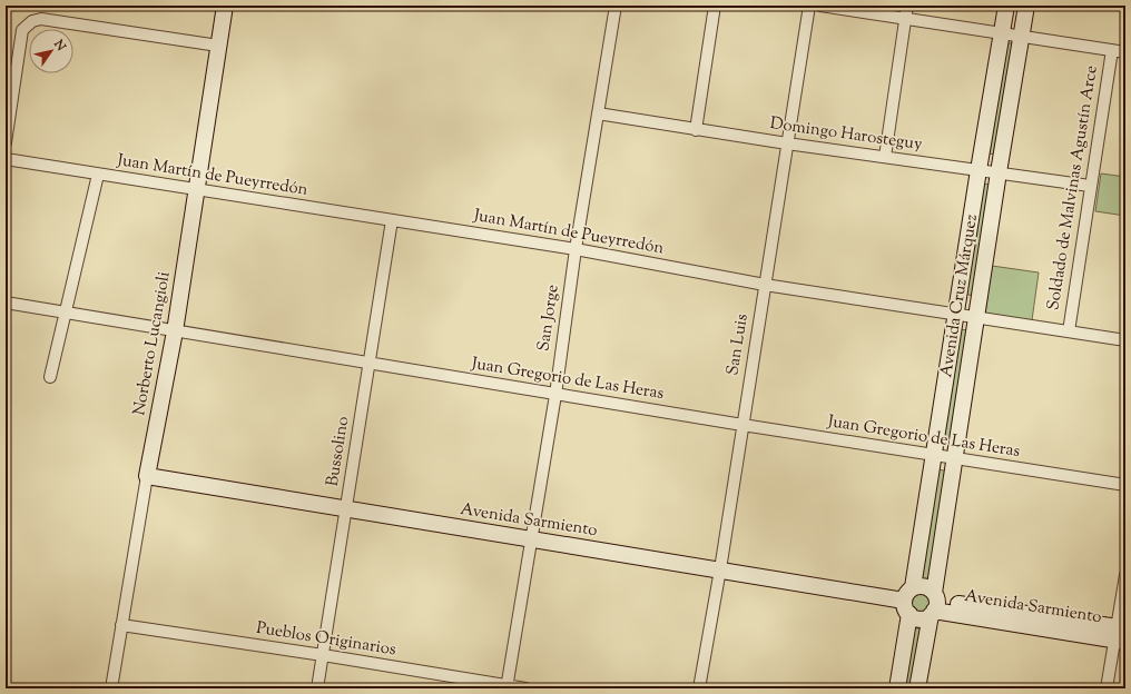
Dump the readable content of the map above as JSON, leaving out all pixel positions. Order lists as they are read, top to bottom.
{
  "streets": {
    "main road": ["Avenida Cruz Márquez", "Norberto Lucangioli", "Avenida Sarmiento"],
    "street": [
      "Domingo Harosteguy",
      "Juan Martín de Pueyrredón",
      "Soldado de Malvinas Agustín Arce",
      "San Jorge",
      "San Luis",
      "Juan Gregorio de Las Heras",
      "Bussolino",
      "Pueblos Originarios"
    ]
  },
  "crossings": [
    ["Domingo Harosteguy", "Soldado de Malvinas Agustín Arce"],
    ["Domingo Harosteguy", "Avenida Cruz Márquez"],
    ["Domingo Harosteguy", "San Jorge"],
    ["Domingo Harosteguy", "San Luis"],
    ["Juan Martín de Pueyrredón", "Soldado de Malvinas Agustín Arce"],
    ["Juan Martín de Pueyrredón", "Avenida Cruz Márquez"],
    ["Juan Martín de Pueyrredón", "San Jorge"],
    ["Juan Martín de Pueyrredón", "Norberto Lucangioli"],
    ["Juan Martín de Pueyrredón", "San Luis"],
    ["Juan Martín de Pueyrredón", "Bussolino"],
    ["Avenida Cruz Márquez", "Juan Gregorio de Las Heras"],
    ["Avenida Cruz Márquez", "Avenida Sarmiento"],
    ["San Jorge", "Juan Gregorio de Las Heras"],
    ["San Jorge", "Avenida Sarmiento"],
    ["San Jorge", "Pueblos Originarios"],
    ["Norberto Lucangioli", "Juan Gregorio de Las Heras"],
    ["Norberto Lucangioli", "Avenida Sarmiento"],
    ["Norberto Lucangioli", "Pueblos Originarios"],
    ["San Luis", "Juan Gregorio de Las Heras"],
    ["San Luis", "Avenida Sarmiento"],
    ["Juan Gregorio de Las Heras", "Bussolino"],
    ["Bussolino", "Avenida Sarmiento"],
    ["Bussolino", "Pueblos Originarios"]
  ],
  "north": "top right"
}
